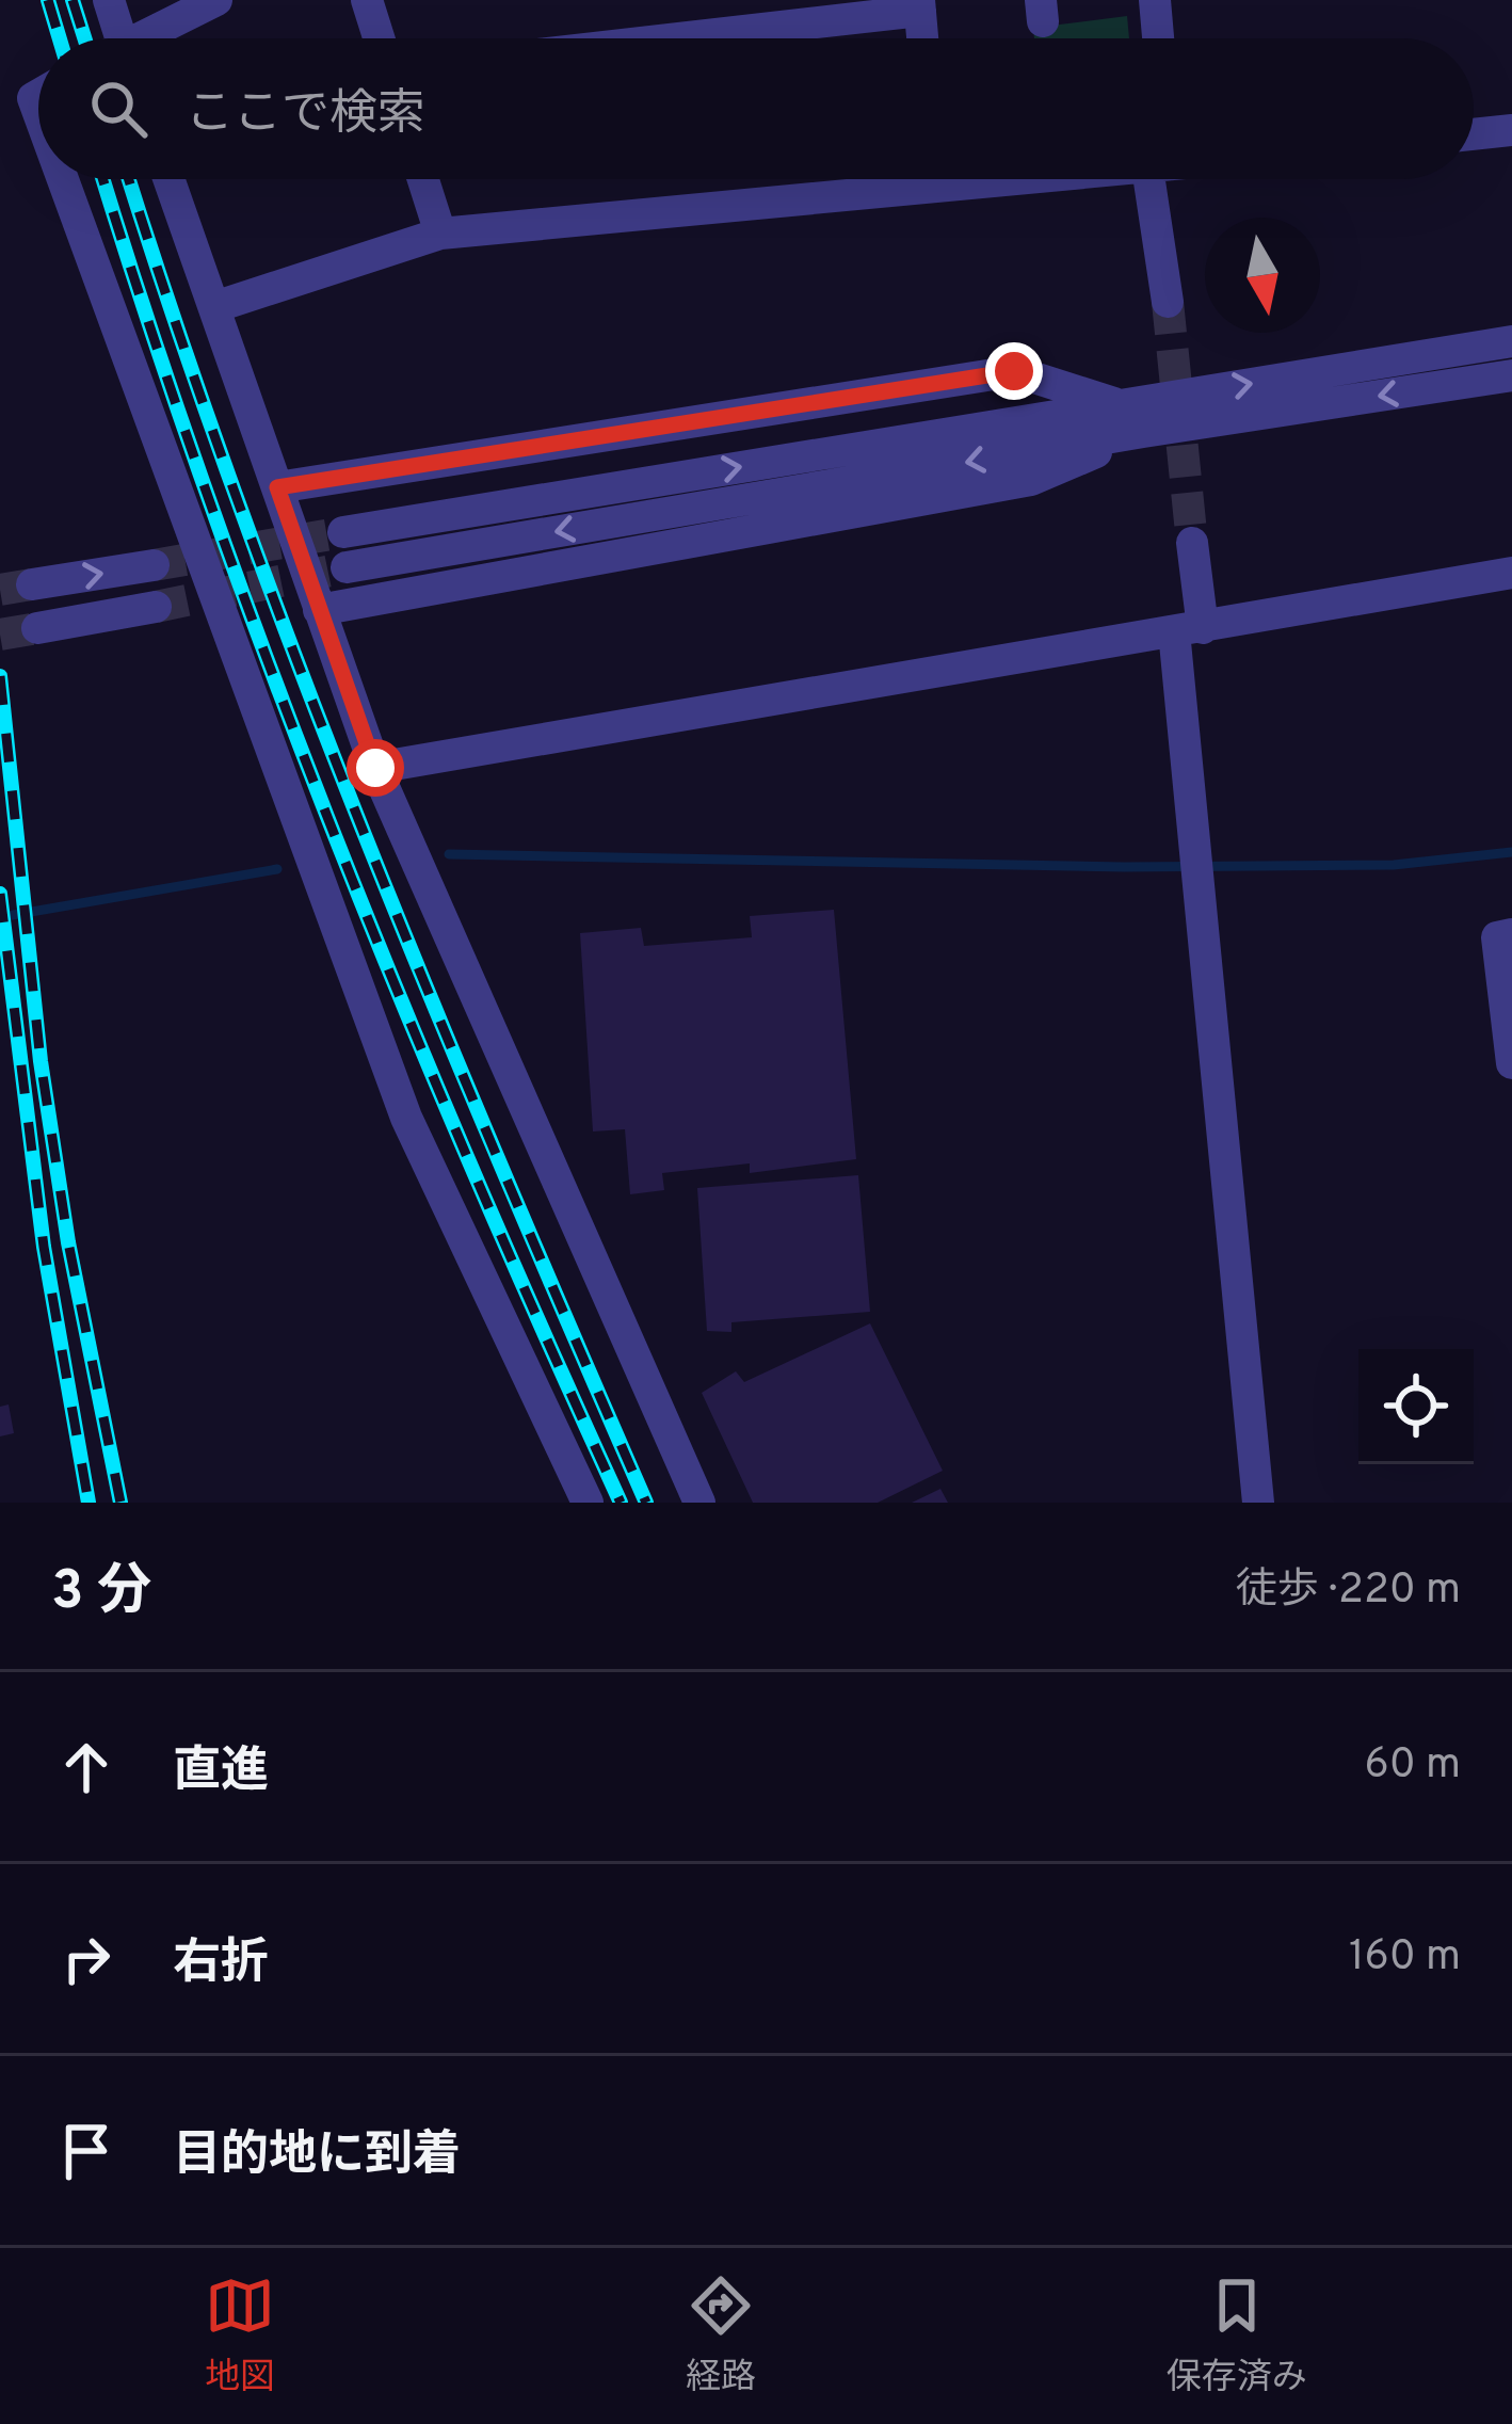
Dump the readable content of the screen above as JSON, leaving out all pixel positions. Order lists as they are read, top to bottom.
{
  "north": "bottom",
  "page": {
    "search": "ここで検索",
    "heading": ["3 分", "徒歩 · 220 m"],
    "list": [
      ["直進", "60 m"],
      ["右折", "160 m"],
      "目的地に到着"
    ],
    "nav": ["地図", "経路", "保存済み"]
  }
}
